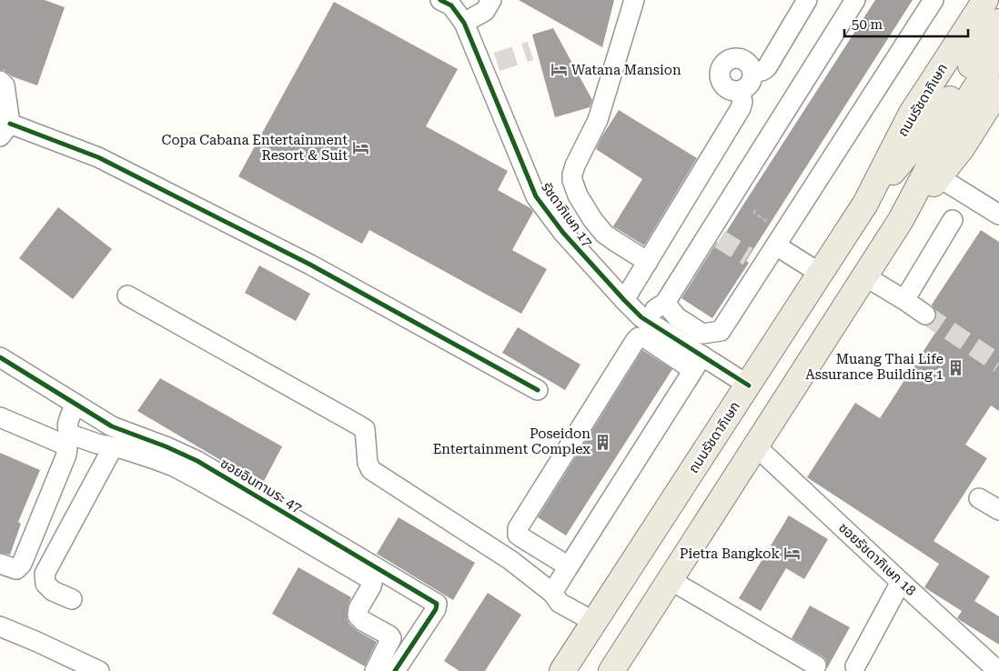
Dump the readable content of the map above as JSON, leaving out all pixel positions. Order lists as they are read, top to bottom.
{
  "streets": {
    "main road": ["ถนนรัชดาภิเษก"],
    "street": ["รัชดาภิเษก 17", "ซอยอินทามระ 47", "ซอยรัชดาภิเษก 18"]
  },
  "crossings": [
    ["ถนนรัชดาภิเษก", "รัชดาภิเษก 17"]
  ],
  "places": {
    "hotel": ["Watana Mansion", "Copa Cabana Entertainment Resort & Suit", "Pietra Bangkok"],
    "building": ["Muang Thai Life Assurance Building 1", "Poseidon Entertainment Complex"]
  },
  "scale_bar": "50 m"
}
